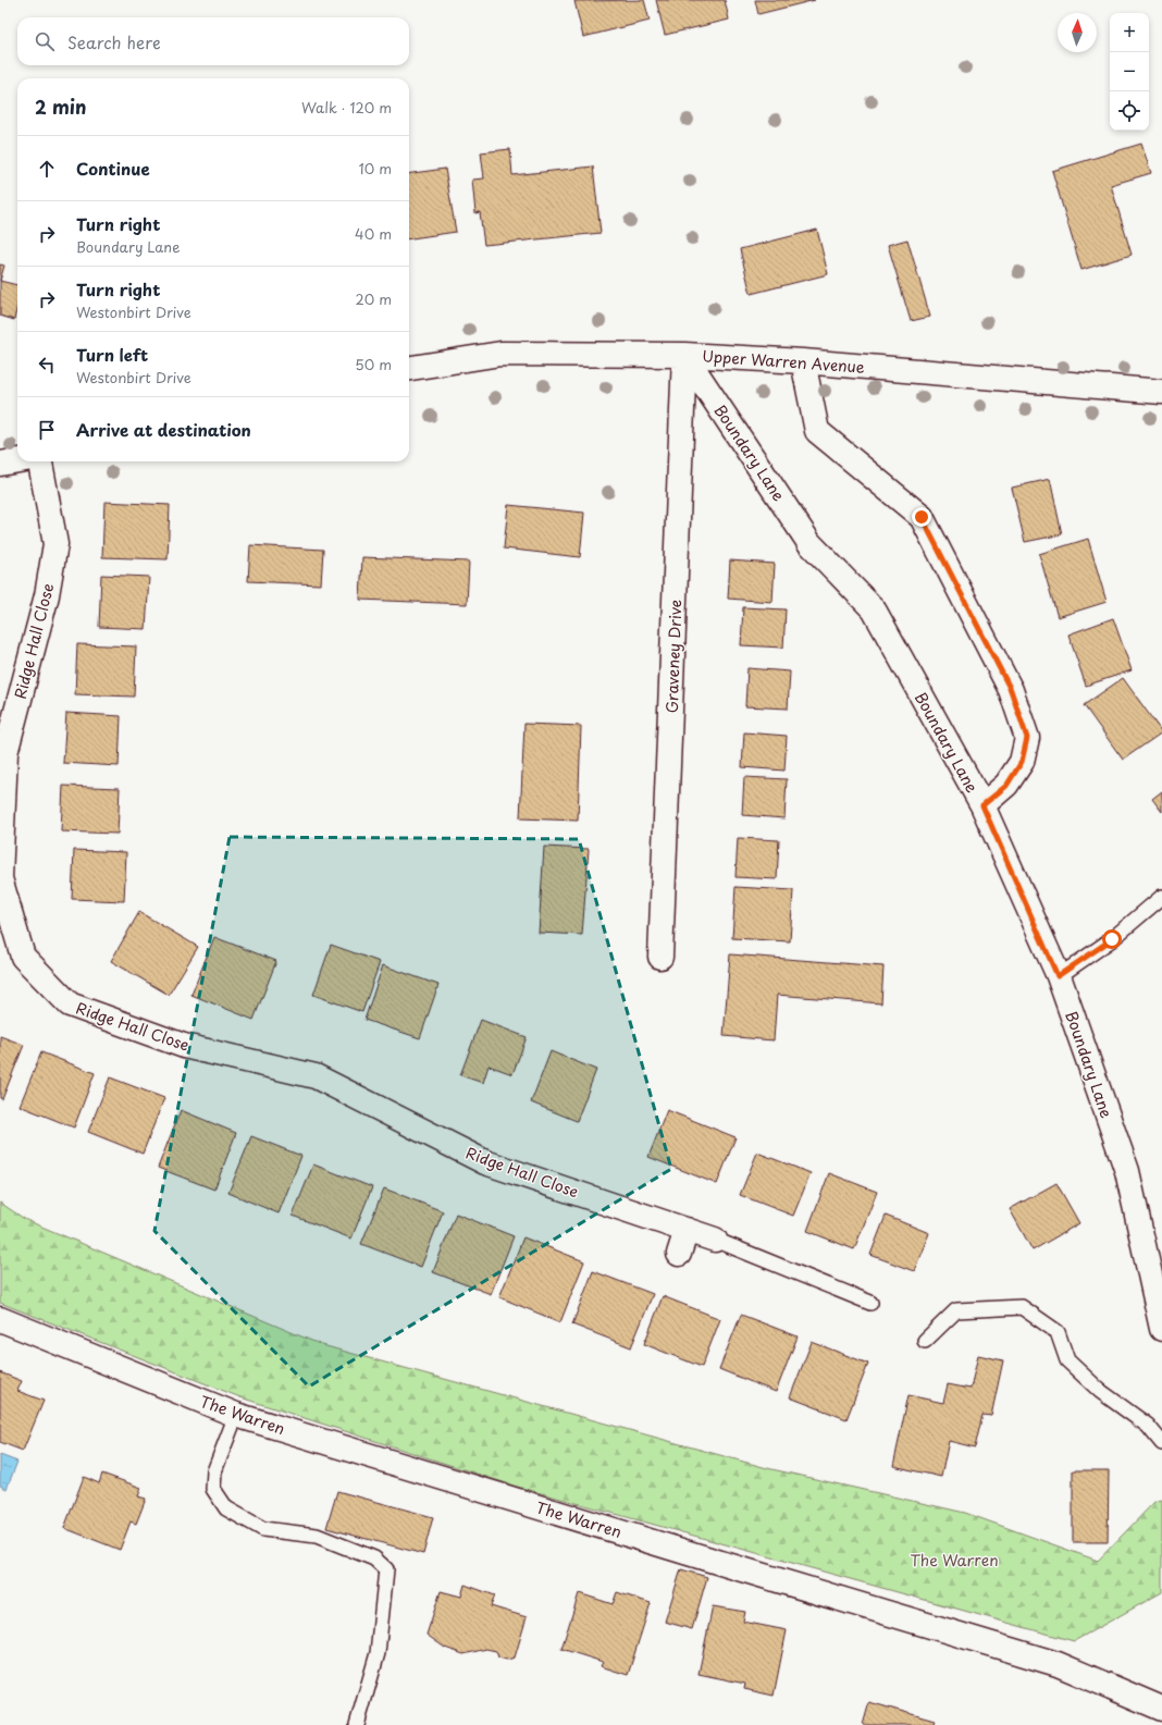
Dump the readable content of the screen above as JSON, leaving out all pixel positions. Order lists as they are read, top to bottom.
{
  "streets": {
    "street": [
      "Upper Warren Avenue",
      "Boundary Lane",
      "Ridge Hall Close",
      "Graveney Drive",
      "The Warren"
    ]
  },
  "crossings": [
    ["Upper Warren Avenue", "Boundary Lane"],
    ["Upper Warren Avenue", "Graveney Drive"],
    ["Boundary Lane", "Graveney Drive"]
  ],
  "parks": ["The Warren"],
  "north": "top",
  "page": {
    "map_buttons": ["+", "−"],
    "search": "Search here",
    "heading": ["2 min", "Walk · 120 m"],
    "list": [
      ["Continue", "10 m"],
      ["Turn right", "Boundary Lane", "40 m"],
      ["Turn right", "Westonbirt Drive", "20 m"],
      ["Turn left", "Westonbirt Drive", "50 m"],
      "Arrive at destination"
    ]
  }
}
